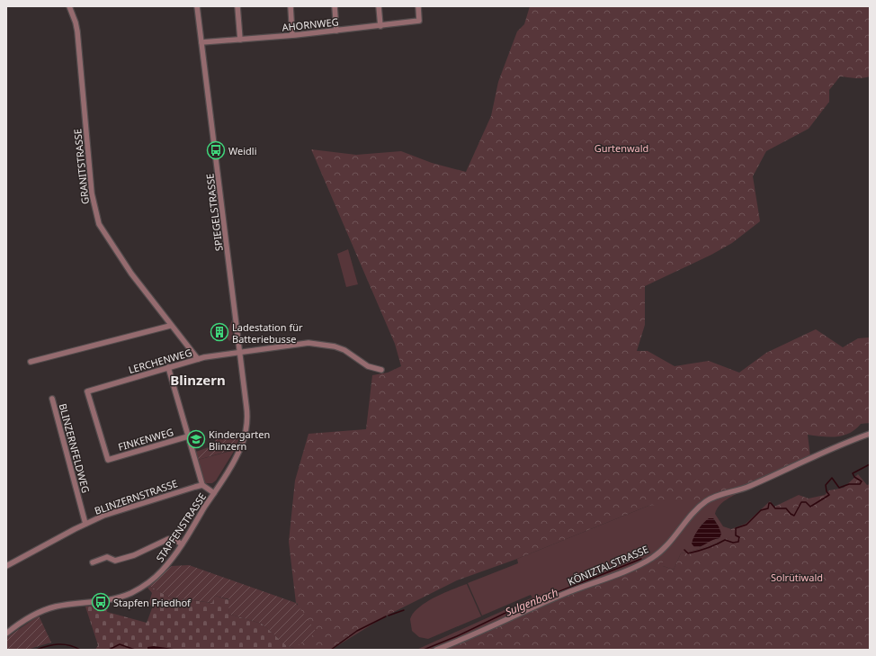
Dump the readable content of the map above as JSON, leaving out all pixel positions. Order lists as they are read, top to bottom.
{
  "streets": {
    "street": [
      "AHORNWEG",
      "GRANITSTRASSE",
      "SPIEGELSTRASSE",
      "LERCHENWEG",
      "FINKENWEG",
      "BLINZERNFELDWEG",
      "BLINZERNSTRASSE",
      "STAPFENSTRASSE",
      "KÖNIZTALSTRASSE"
    ]
  },
  "crossings": [
    ["AHORNWEG", "SPIEGELSTRASSE"],
    ["GRANITSTRASSE", "LERCHENWEG"],
    ["SPIEGELSTRASSE", "LERCHENWEG"],
    ["SPIEGELSTRASSE", "STAPFENSTRASSE"],
    ["LERCHENWEG", "FINKENWEG"],
    ["LERCHENWEG", "STAPFENSTRASSE"],
    ["BLINZERNFELDWEG", "BLINZERNSTRASSE"]
  ],
  "districts": ["Blinzern"],
  "water": ["Sulgenbach"],
  "parks": ["Gurtenwald", "Solrütiwald"],
  "places": {
    "bus stop": ["Weidli", "Stapfen Friedhof"],
    "building": ["Ladestation für Batteriebusse"],
    "school or university": ["Kindergarten Blinzern"]
  }
}
